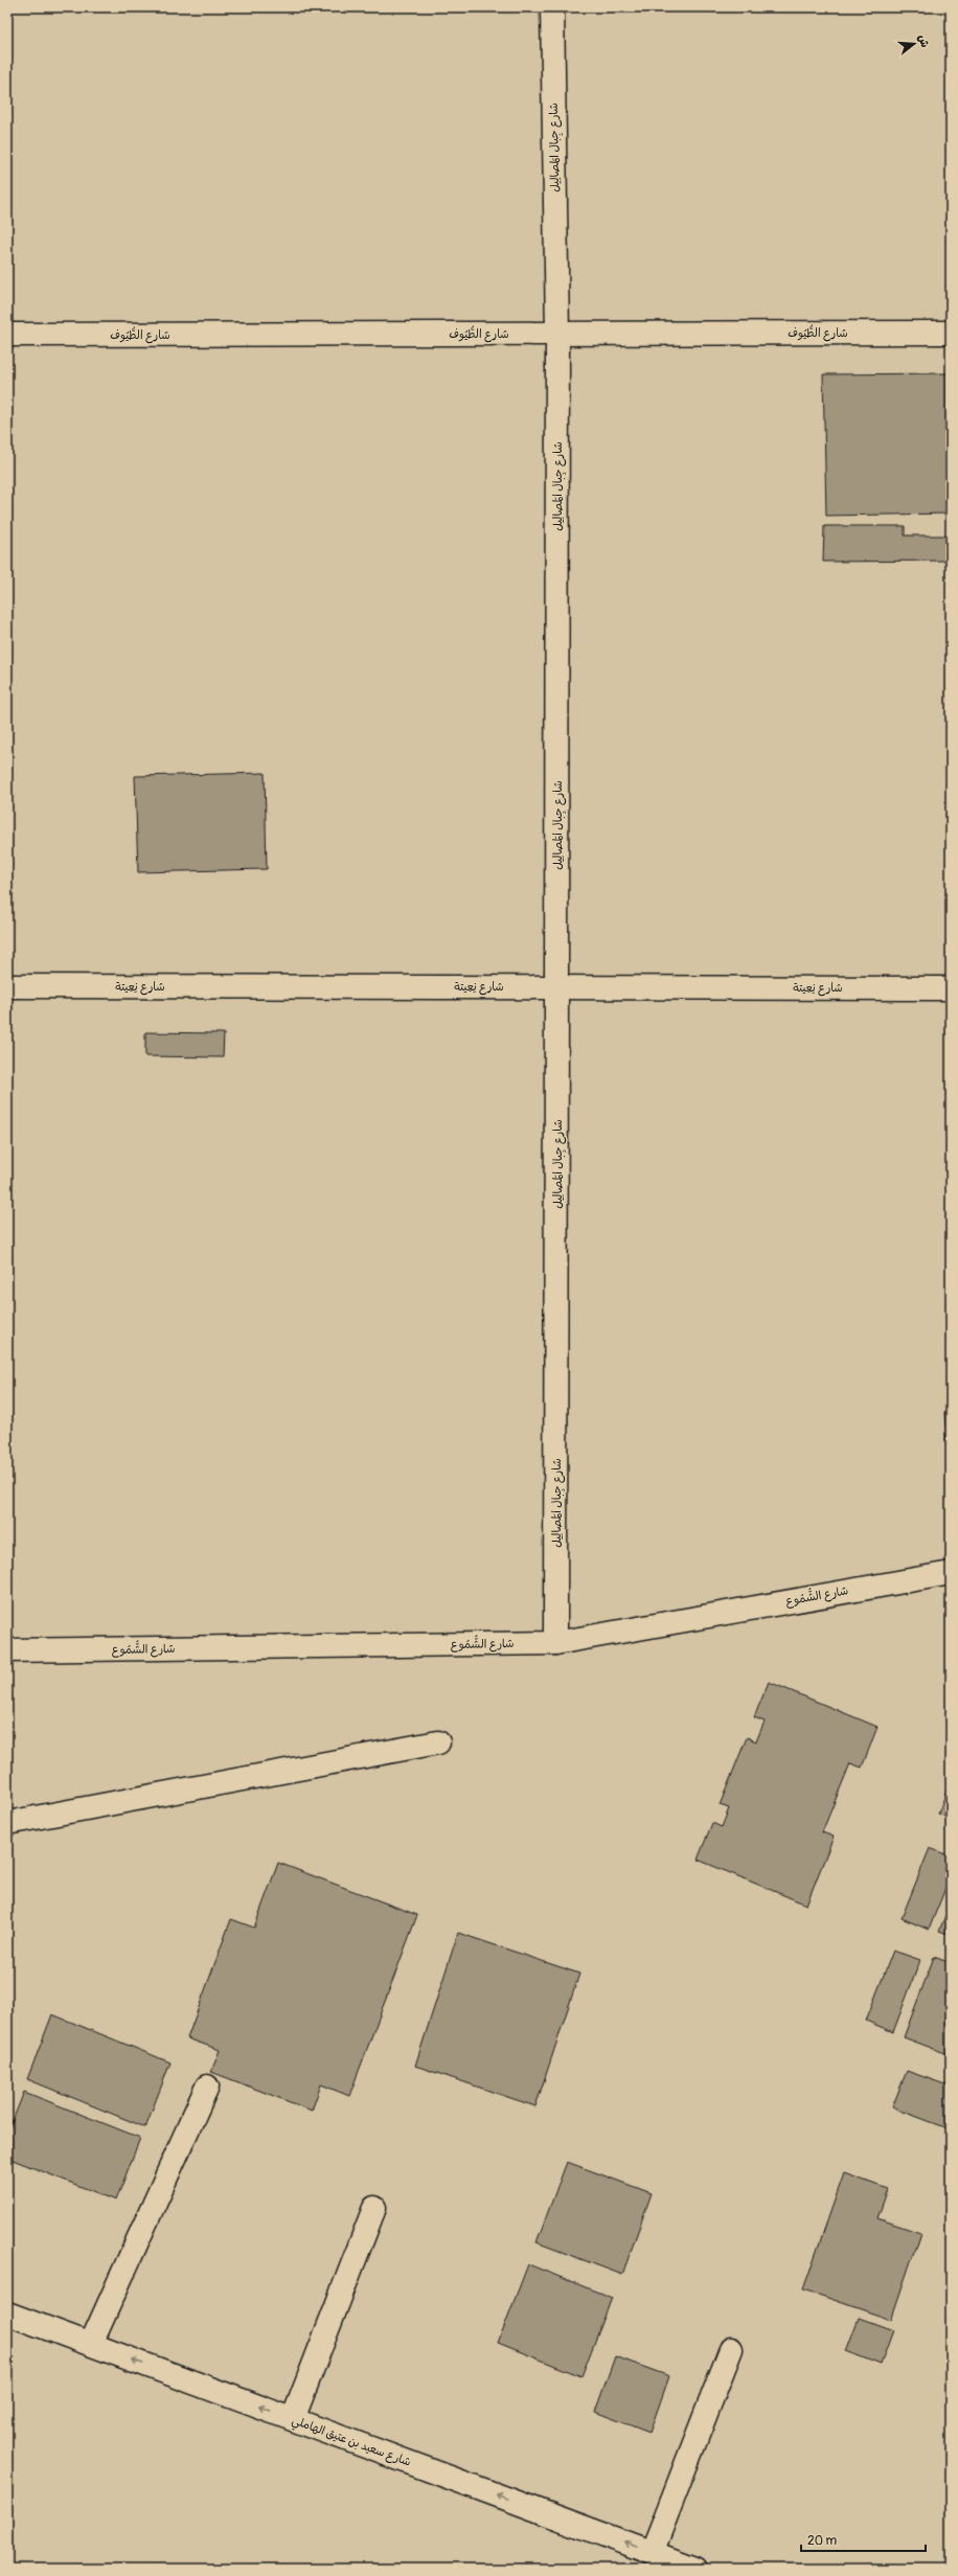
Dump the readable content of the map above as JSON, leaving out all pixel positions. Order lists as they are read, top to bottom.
{
  "streets": {
    "street": [
      "شارع جِبال المَصالِيل",
      "شارع الطُّيُوف",
      "شارع نِعِيتة",
      "شارع الشُّمُوع",
      "شارع سعيد بن عتيق الهاملي"
    ]
  },
  "crossings": [
    ["شارع جِبال المَصالِيل", "شارع الطُّيُوف"],
    ["شارع جِبال المَصالِيل", "شارع نِعِيتة"],
    ["شارع جِبال المَصالِيل", "شارع الشُّمُوع"]
  ],
  "one_way": ["شارع سعيد بن عتيق الهاملي"],
  "scale_bar": "20 m",
  "north": "right"
}
